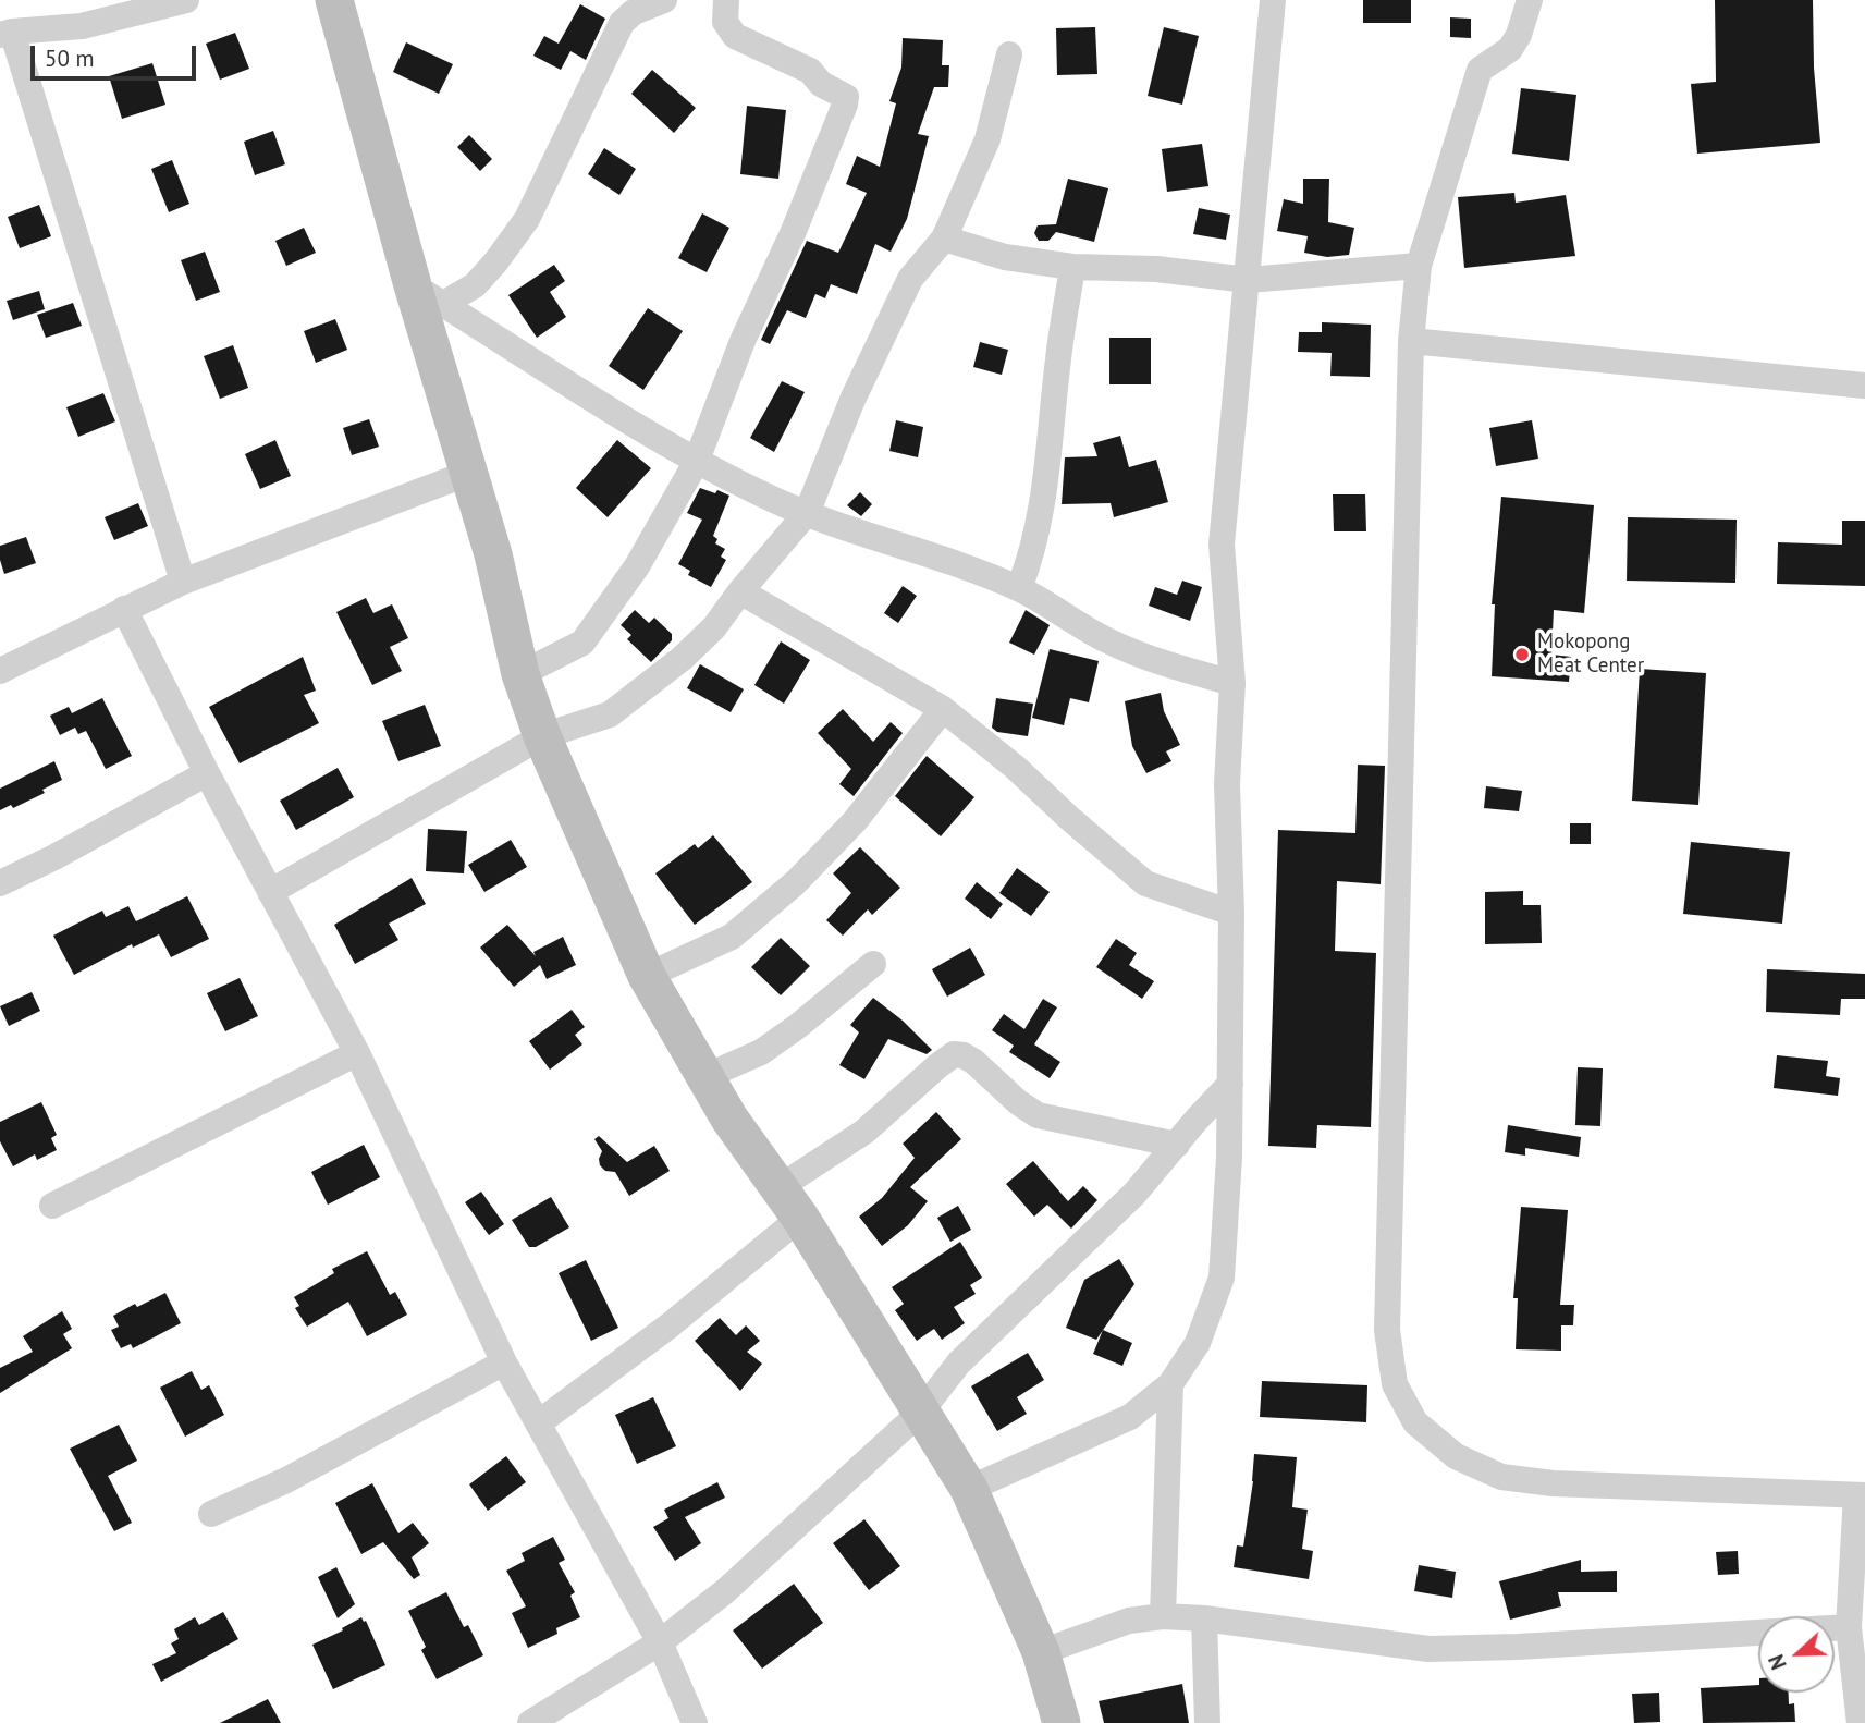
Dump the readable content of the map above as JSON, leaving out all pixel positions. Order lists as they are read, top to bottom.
{
  "places": ["Mokopong Meat Center"],
  "scale_bar": "50 m",
  "north": "left"
}
